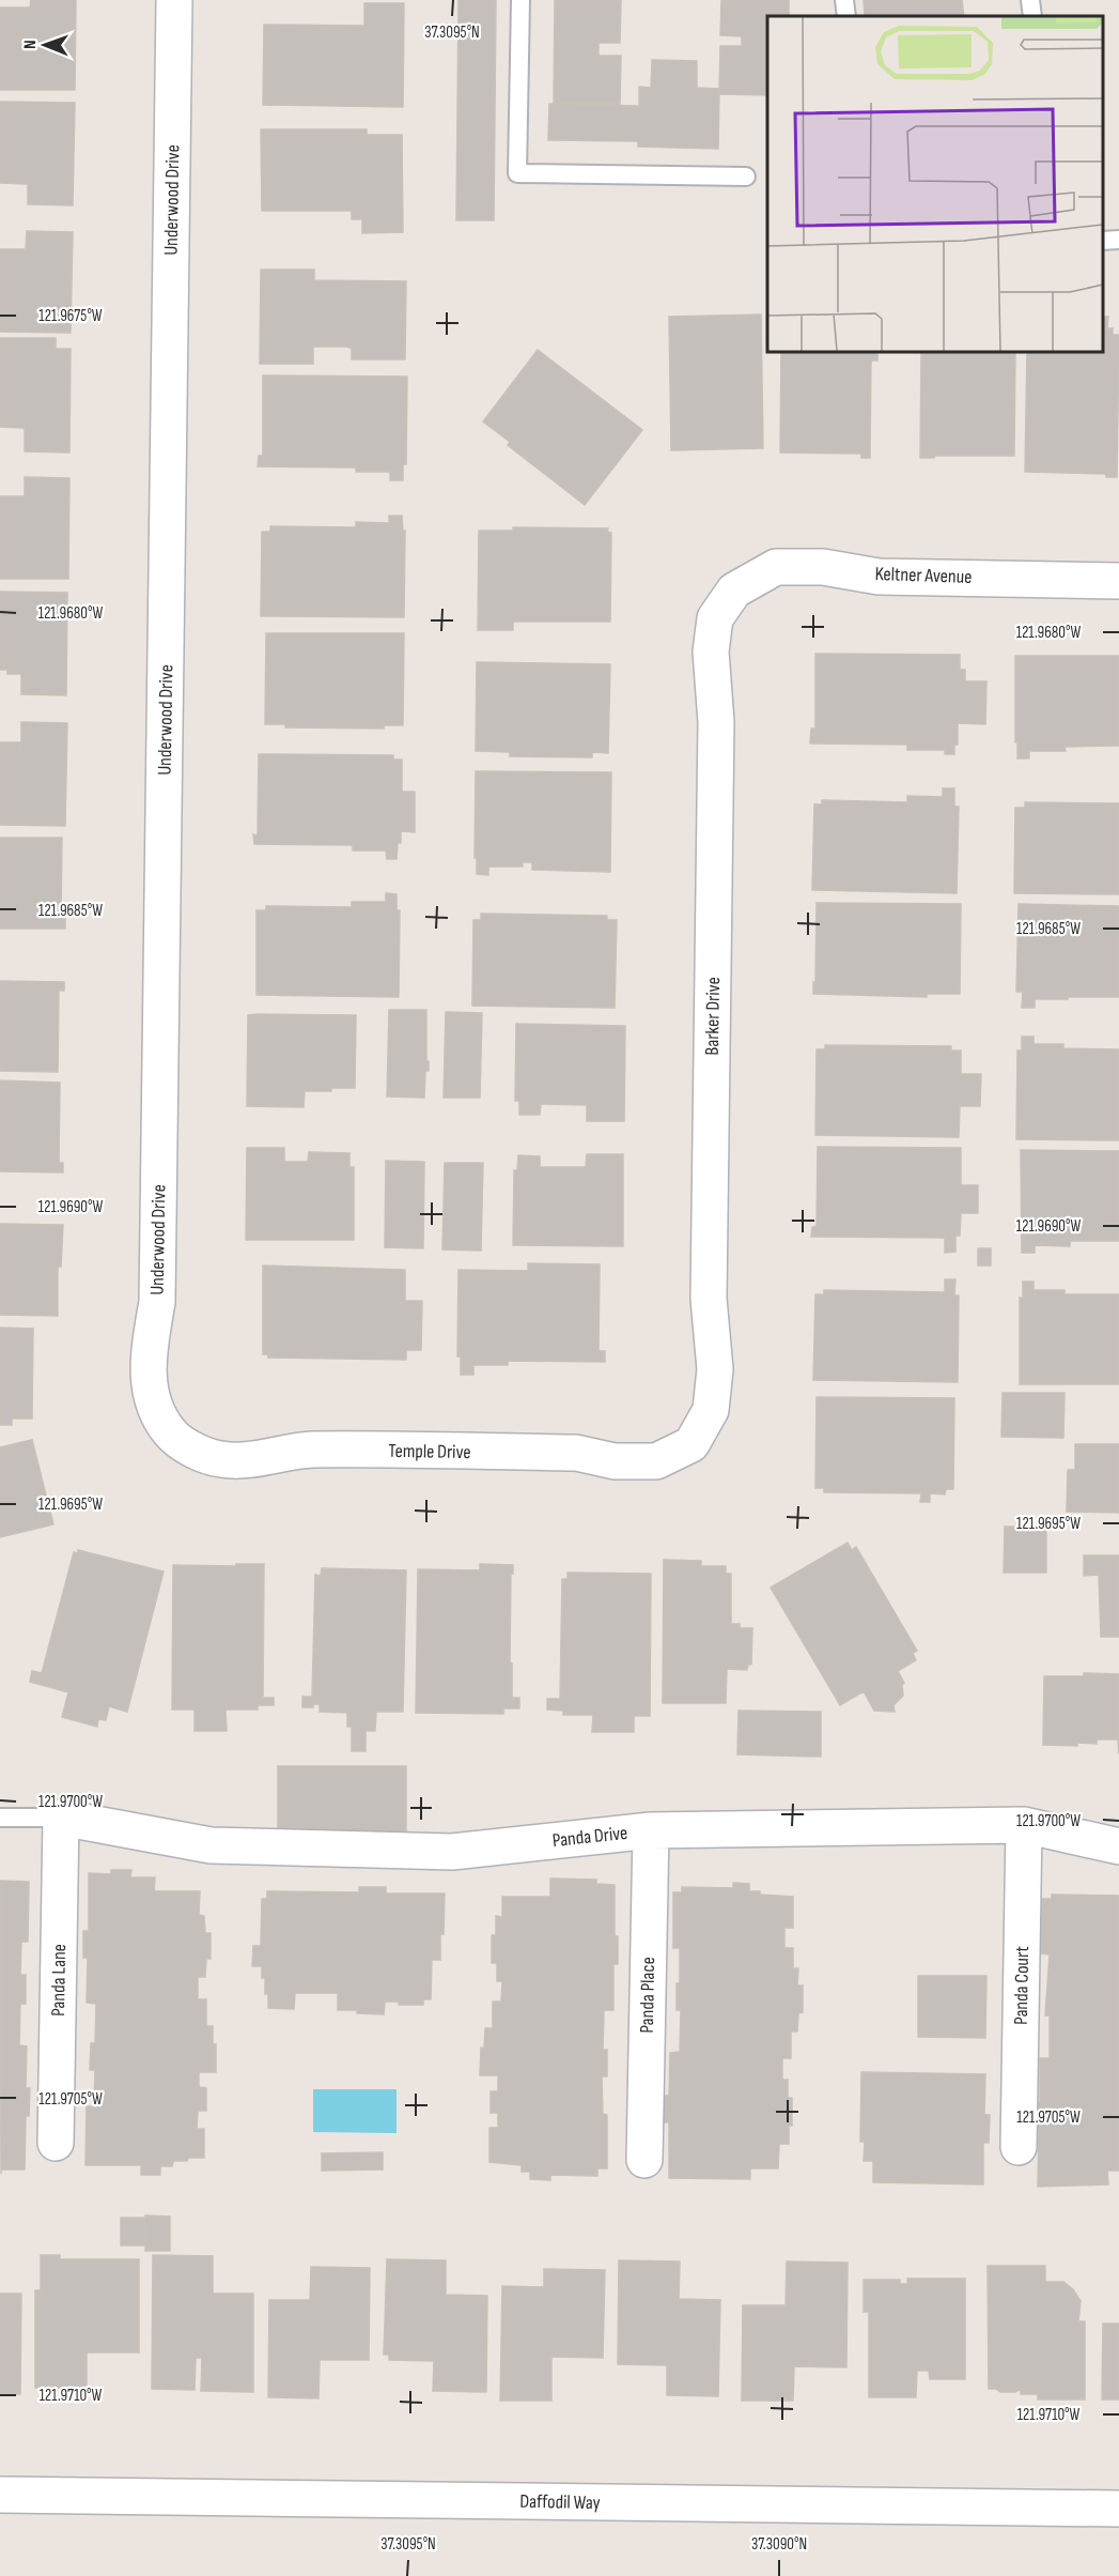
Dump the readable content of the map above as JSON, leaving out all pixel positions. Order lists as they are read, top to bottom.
{
  "streets": {
    "street": [
      "Underwood Drive",
      "Keltner Avenue",
      "Barker Drive",
      "Temple Drive",
      "Panda Drive",
      "Panda Lane",
      "Panda Court",
      "Panda Place",
      "Daffodil Way"
    ]
  },
  "crossings": [
    ["Underwood Drive", "Temple Drive"],
    ["Keltner Avenue", "Barker Drive"],
    ["Barker Drive", "Temple Drive"],
    ["Panda Drive", "Panda Lane"],
    ["Panda Drive", "Panda Court"],
    ["Panda Drive", "Panda Place"]
  ],
  "north": "left",
  "coordinates": [
    "37.3095°N",
    "121.9675°W",
    "121.9680°W",
    "121.9685°W",
    "121.9690°W",
    "121.9695°W",
    "121.9700°W",
    "121.9705°W",
    "121.9710°W",
    "37.3090°N"
  ]
}
